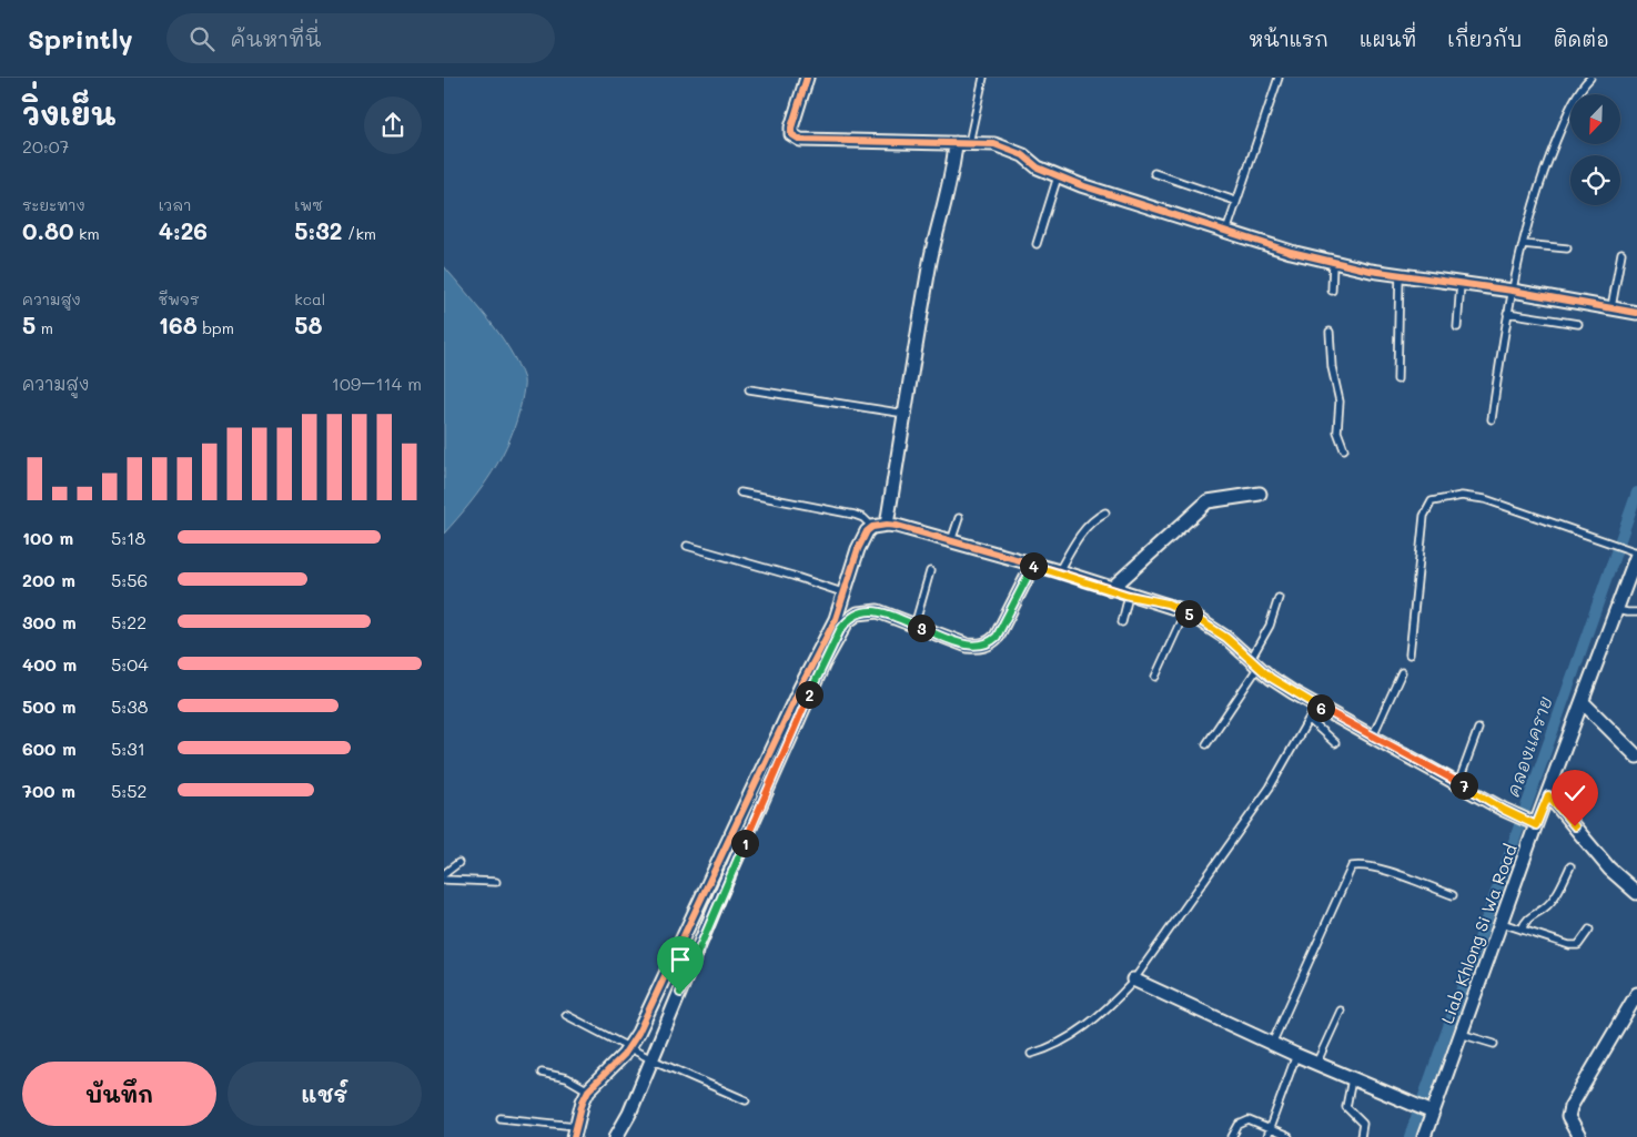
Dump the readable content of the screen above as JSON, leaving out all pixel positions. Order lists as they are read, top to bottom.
{
  "streets": {
    "street": ["Liab Khlong Si Wa Road"]
  },
  "water": ["คลองเเคราย"],
  "north": "bottom left",
  "page": {
    "header": "Sprintly",
    "search": "ค้นหาที่นี่",
    "nav": [
      "หน้าแรก",
      "แผนที่",
      "เกี่ยวกับ",
      "ติดต่อ"
    ],
    "heading": ["วิ่งเย็น", "20:07"],
    "stats": [
      ["ระยะทาง", "0.80 km"],
      ["เวลา", "4:26"],
      ["เพซ", "5:32 /km"],
      ["ความสูง", "5 m"],
      ["ชีพจร", "168 bpm"],
      ["kcal", "58"]
    ],
    "chart": ["ความสูง", "109–114 m"],
    "list": [
      {
        "name": "100 m",
        "note": "5:18"
      },
      {
        "name": "200 m",
        "note": "5:56"
      },
      {
        "name": "300 m",
        "note": "5:22"
      },
      {
        "name": "400 m",
        "note": "5:04"
      },
      {
        "name": "500 m",
        "note": "5:38"
      },
      {
        "name": "600 m",
        "note": "5:31"
      },
      {
        "name": "700 m",
        "note": "5:52"
      }
    ],
    "pins": [
      "4",
      "5",
      "3",
      "2",
      "6",
      "7",
      "1"
    ],
    "buttons": ["บันทึก", "แชร์"]
  }
}
